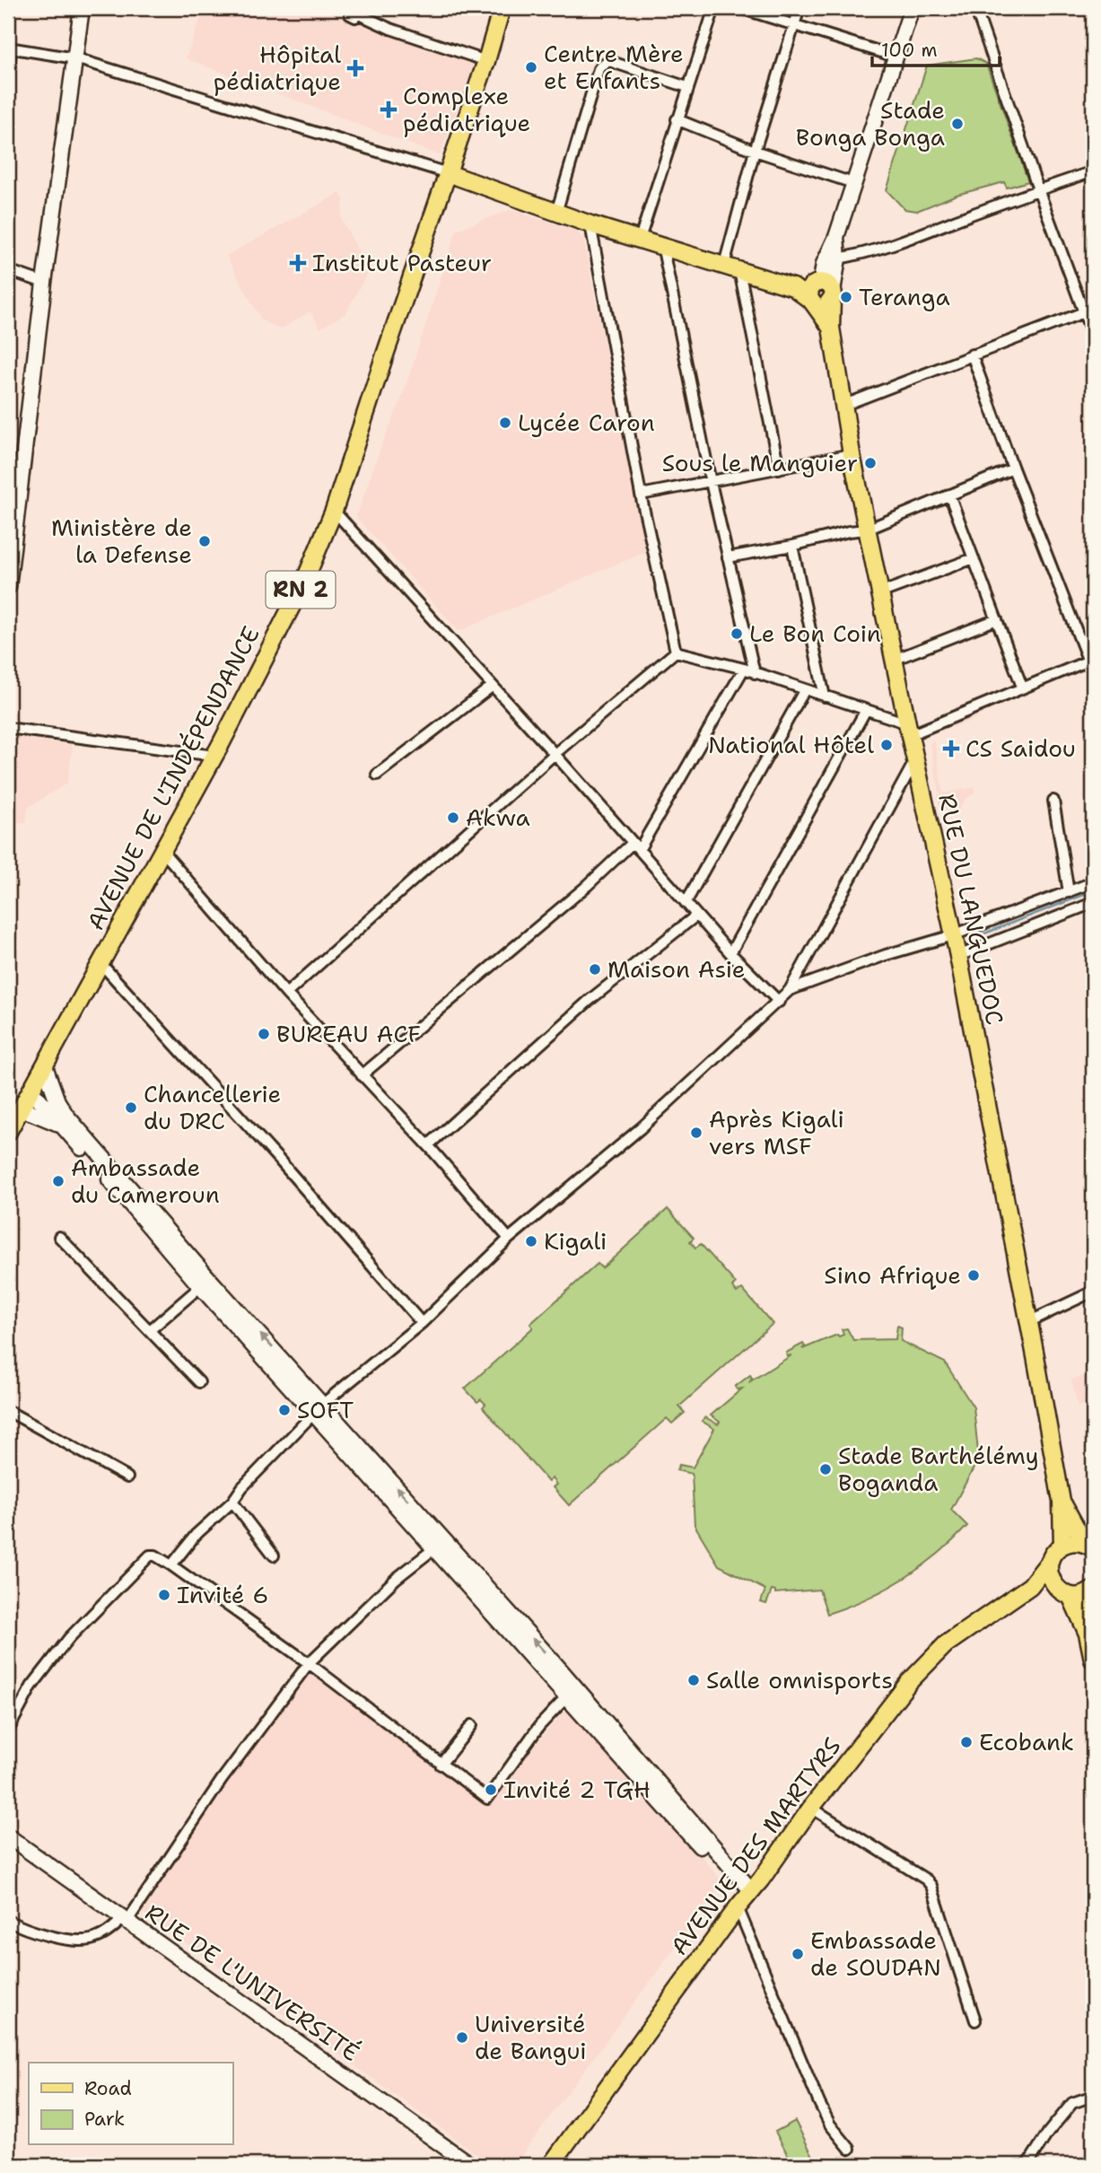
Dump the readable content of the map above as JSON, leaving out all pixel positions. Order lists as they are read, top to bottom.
{
  "streets": {
    "main road": [
      "RN 2",
      "AVENUE DE L'INDÉPENDANCE",
      "RUE DU LANGUEDOC",
      "AVENUE DES MARTYRS"
    ],
    "street": ["RUE DE L'UNIVERSITÉ"]
  },
  "crossings": [
    ["RUE DU LANGUEDOC", "AVENUE DES MARTYRS"]
  ],
  "places": {
    "other": [
      "Centre Mère et Enfants",
      "Stade Bonga Bonga",
      "Teranga",
      "Lycée Caron",
      "Sous le Manguier",
      "Ministère de la Defense",
      "Le Bon Coin",
      "National Hôtel",
      "Akwa",
      "Maison Asie",
      "BUREAU ACF",
      "Chancellerie du DRC",
      "Après Kigali vers MSF",
      "Ambassade du Cameroun",
      "Kigali",
      "Sino Afrique",
      "SOFT",
      "Stade Barthélémy Boganda",
      "Invité 6",
      "Salle omnisports",
      "Ecobank",
      "Invité 2 TGH",
      "Embassade de SOUDAN",
      "Université de Bangui"
    ],
    "health": [
      "Hôpital pédiatrique",
      "Complexe pédiatrique",
      "Institut Pasteur",
      "CS Saidou"
    ]
  },
  "legend": ["Road", "Park"],
  "scale_bar": "100 m"
}
